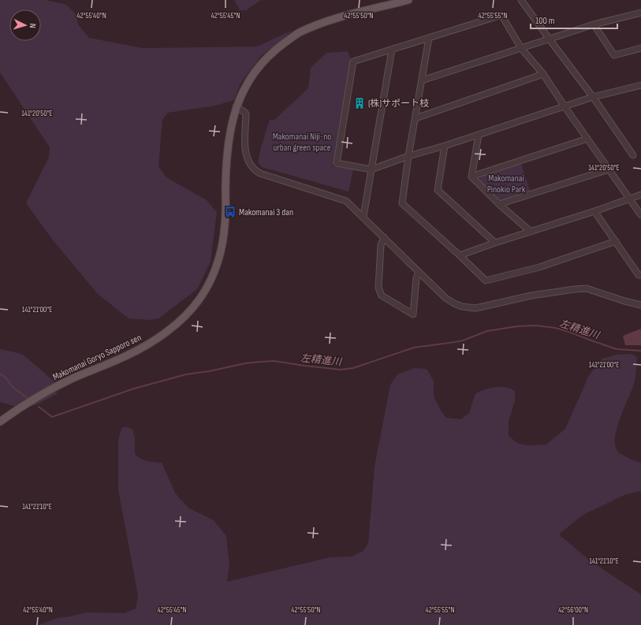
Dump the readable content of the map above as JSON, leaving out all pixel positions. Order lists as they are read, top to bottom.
{
  "streets": {
    "main road": ["Makomanai Goryo Sapporo sen"]
  },
  "water": ["左精進川"],
  "parks": ["Makomanai Niji-no urban green space", "Makomanai Pinokio Park"],
  "places": {
    "building": ["(株)サポート枝"],
    "bus stop": ["Makomanai 3 dan"]
  },
  "scale_bar": "100 m",
  "north": "right",
  "coordinates": [
    "42°55'40\"N",
    "42°55'45\"N",
    "42°55'50\"N",
    "42°55'55\"N",
    "141°20'50\"E",
    "141°21'00\"E",
    "141°21'10\"E",
    "42°56'00\"N"
  ]
}
